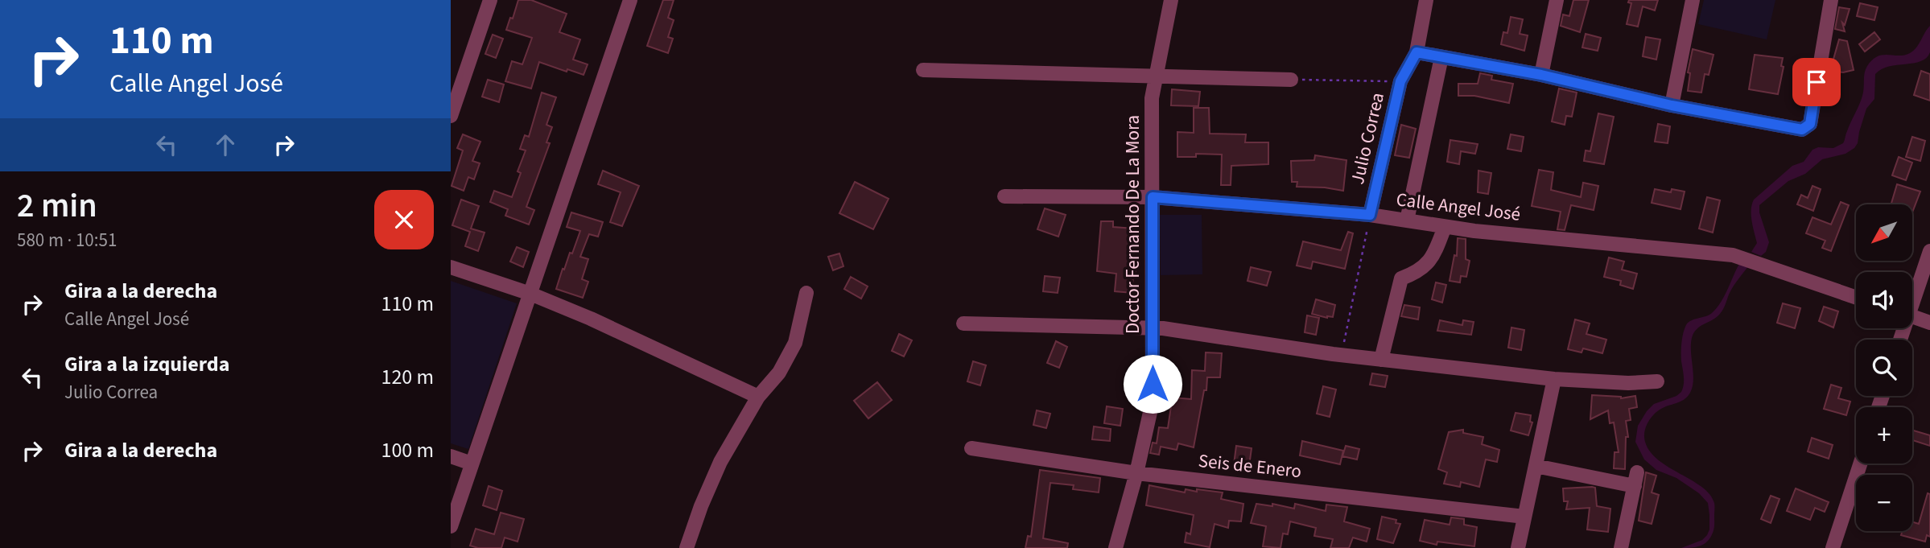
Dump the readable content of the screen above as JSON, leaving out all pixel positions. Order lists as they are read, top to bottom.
{
  "streets": {
    "street": [
      "Julio Correa",
      "Calle Angel José",
      "Doctor Fernando De La Mora",
      "Seis de Enero"
    ]
  },
  "crossings": [
    ["Julio Correa", "Calle Angel José"],
    ["Calle Angel José", "Doctor Fernando De La Mora"],
    ["Doctor Fernando De La Mora", "Seis de Enero"]
  ],
  "north": "bottom left",
  "page": {
    "turn": ["110 m", "Calle Angel José"],
    "heading": ["2 min", "580 m · 10:51"],
    "map_buttons": ["+", "−"],
    "list": [
      {
        "name": "Gira a la derecha",
        "note": "Calle Angel José",
        "value": "110 m"
      },
      {
        "name": "Gira a la izquierda",
        "note": "Julio Correa",
        "value": "120 m"
      },
      {
        "name": "Gira a la derecha",
        "value": "100 m"
      }
    ]
  }
}
